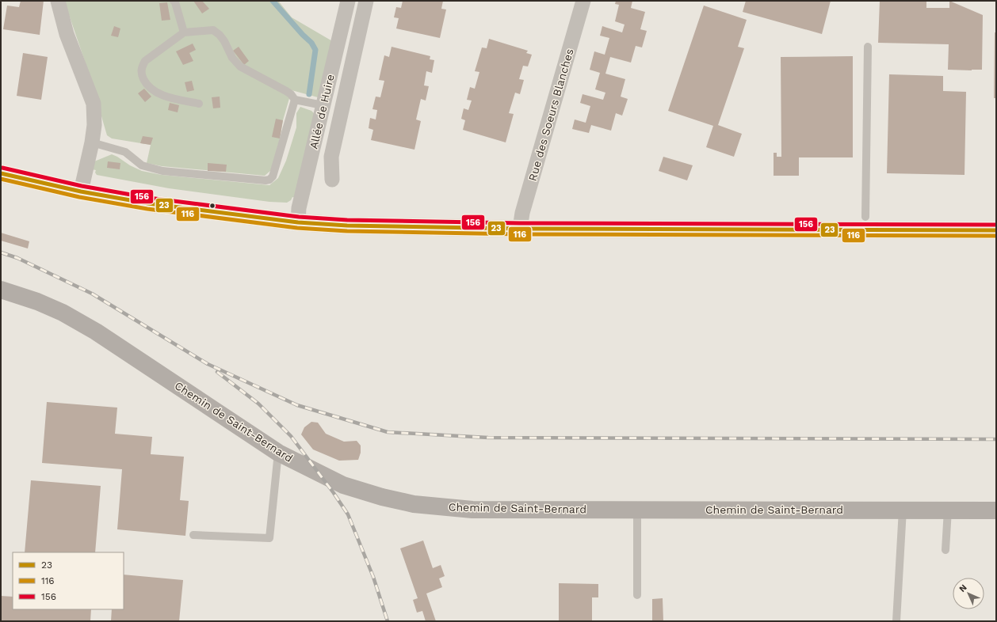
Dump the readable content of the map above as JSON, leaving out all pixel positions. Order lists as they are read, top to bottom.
{
  "streets": {
    "main road": ["Chemin de Saint-Bernard"],
    "street": ["Allée de Huire", "Rue des Soeurs Blanches"]
  },
  "lines": ["transit line 156", "transit line 23", "transit line 116"],
  "legend": ["23", "116", "156"],
  "north": "top left"
}
